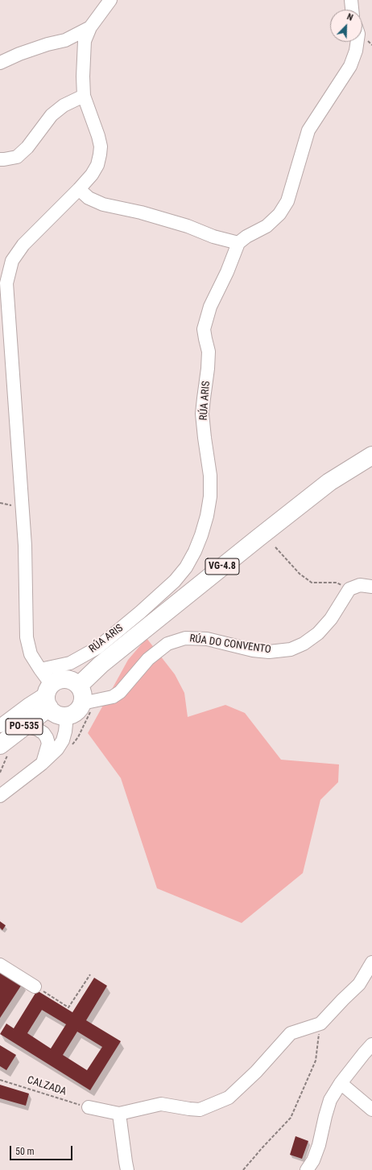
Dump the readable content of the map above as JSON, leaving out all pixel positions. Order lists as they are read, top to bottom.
{
  "streets": {
    "highway": ["VG-4.8", "PO-535"],
    "street": ["RÚA ARIS", "RÚA DO CONVENTO"],
    "path": ["CALZADA"]
  },
  "crossings": [
    ["VG-4.8", "RÚA DO CONVENTO"],
    ["VG-4.8", "PO-535"],
    ["RÚA DO CONVENTO", "PO-535"]
  ],
  "scale_bar": "50 m",
  "north": "top right"
}
